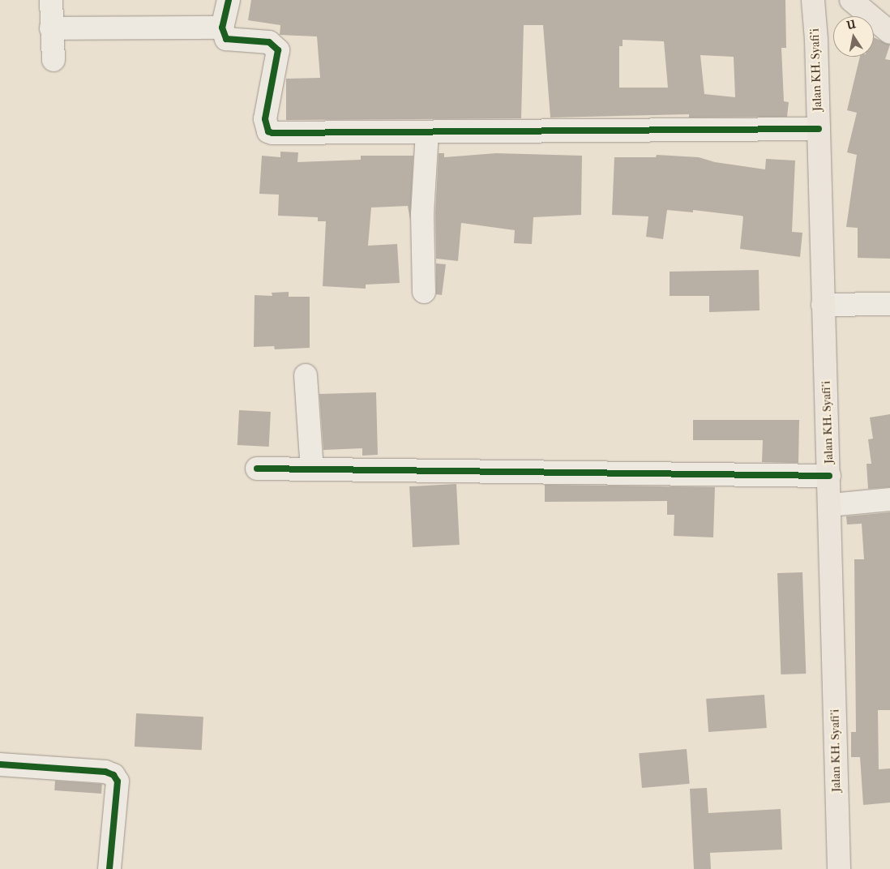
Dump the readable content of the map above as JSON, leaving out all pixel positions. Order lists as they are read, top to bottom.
{
  "streets": {
    "main road": ["Jalan KH. Syafi'i"]
  },
  "north": "top"
}
